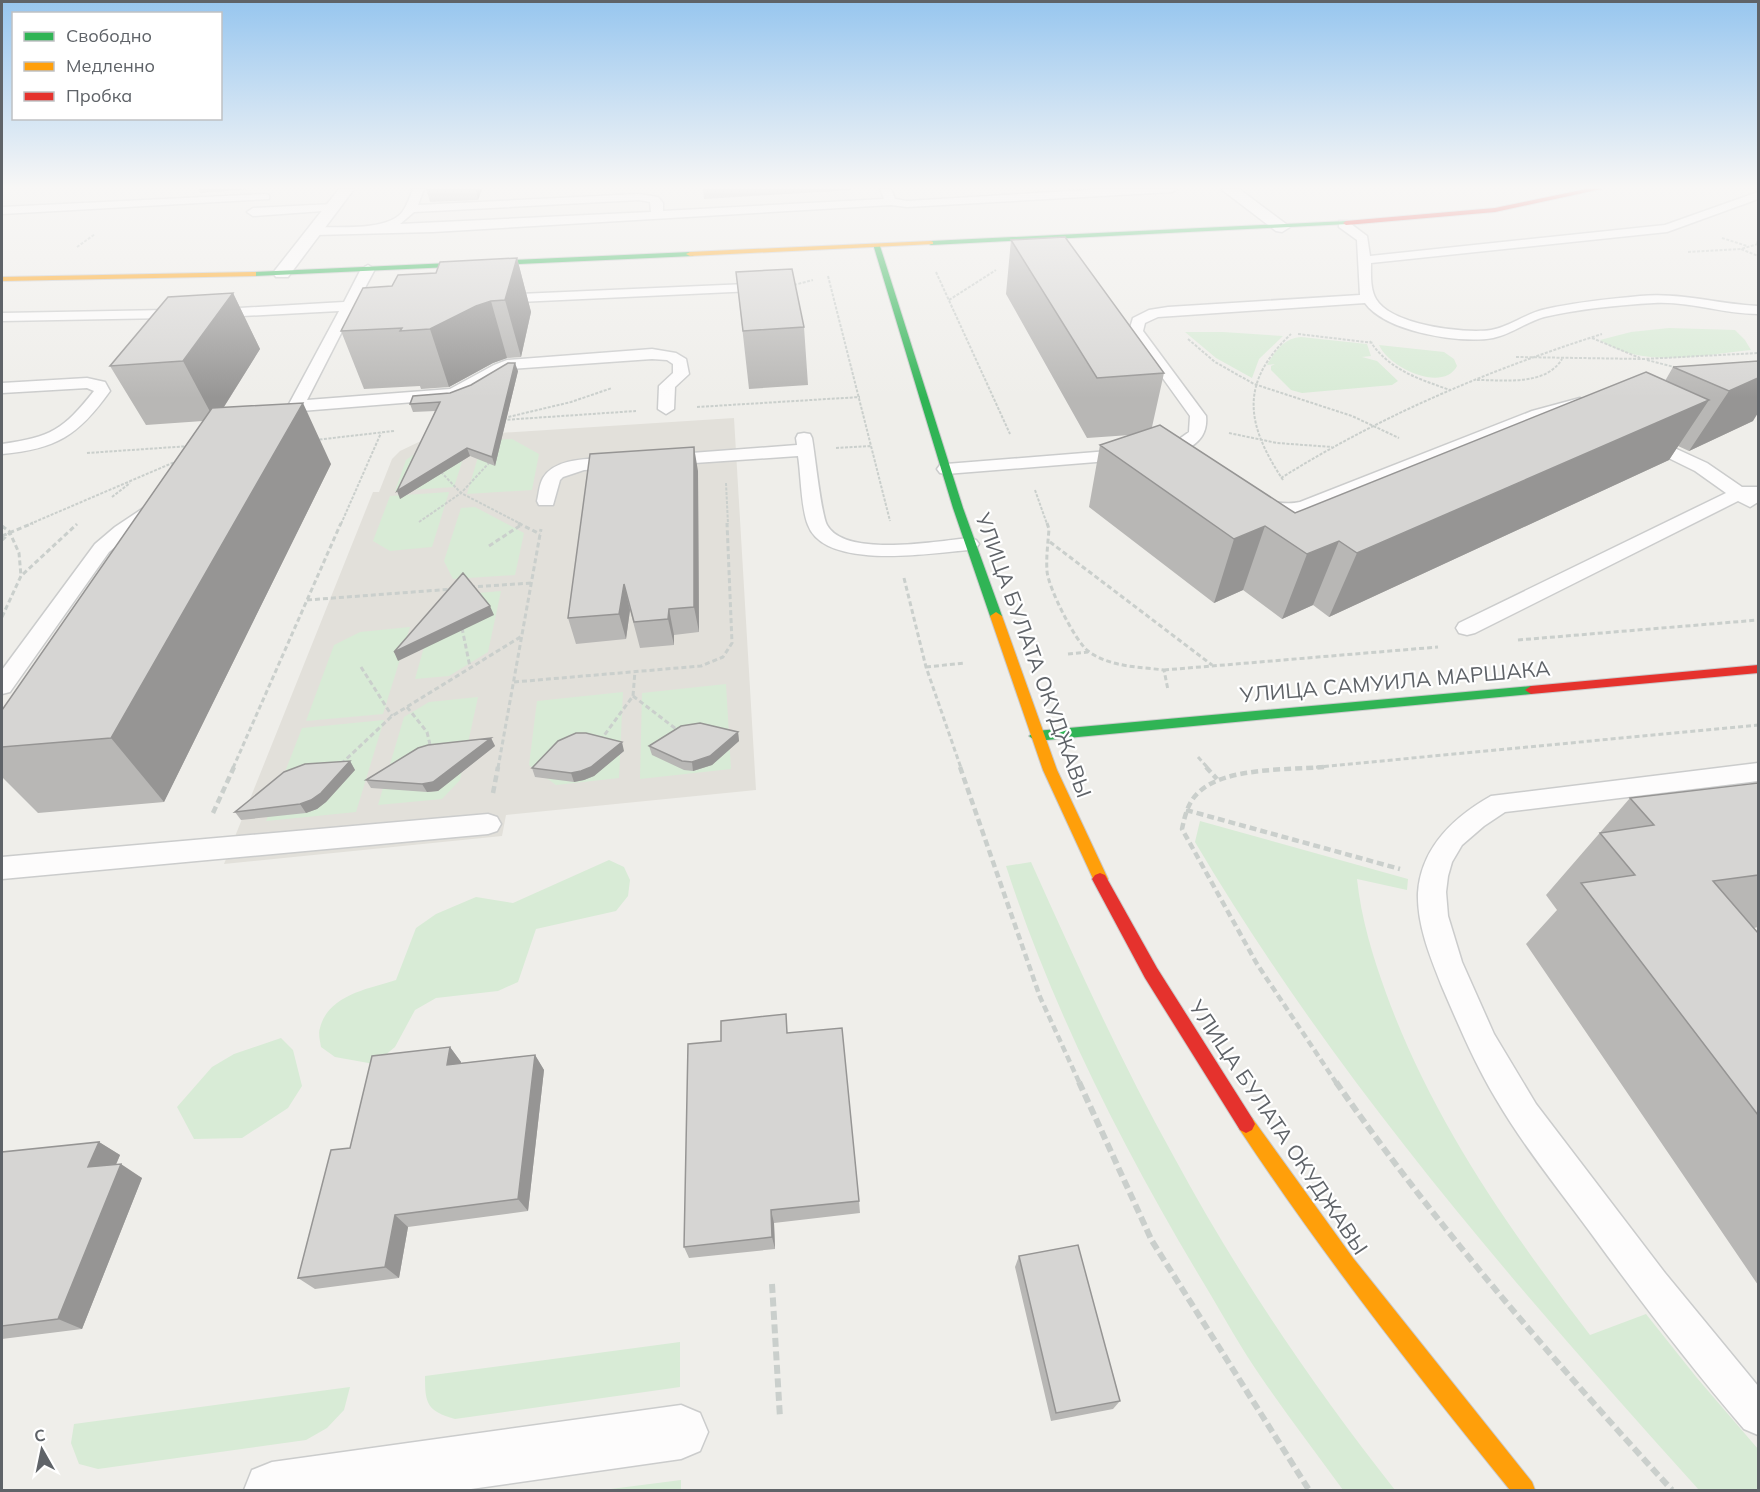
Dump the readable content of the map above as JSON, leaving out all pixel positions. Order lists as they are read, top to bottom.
{
  "streets": {
    "street": ["УЛИЦА БУЛАТА ОКУДЖАВЫ", "УЛИЦА САМУИЛА МАРШАКА"]
  },
  "crossings": [
    ["УЛИЦА БУЛАТА ОКУДЖАВЫ", "УЛИЦА САМУИЛА МАРШАКА"]
  ],
  "legend": ["Свободно", "Медленно", "Пробка"],
  "north": "top"
}
